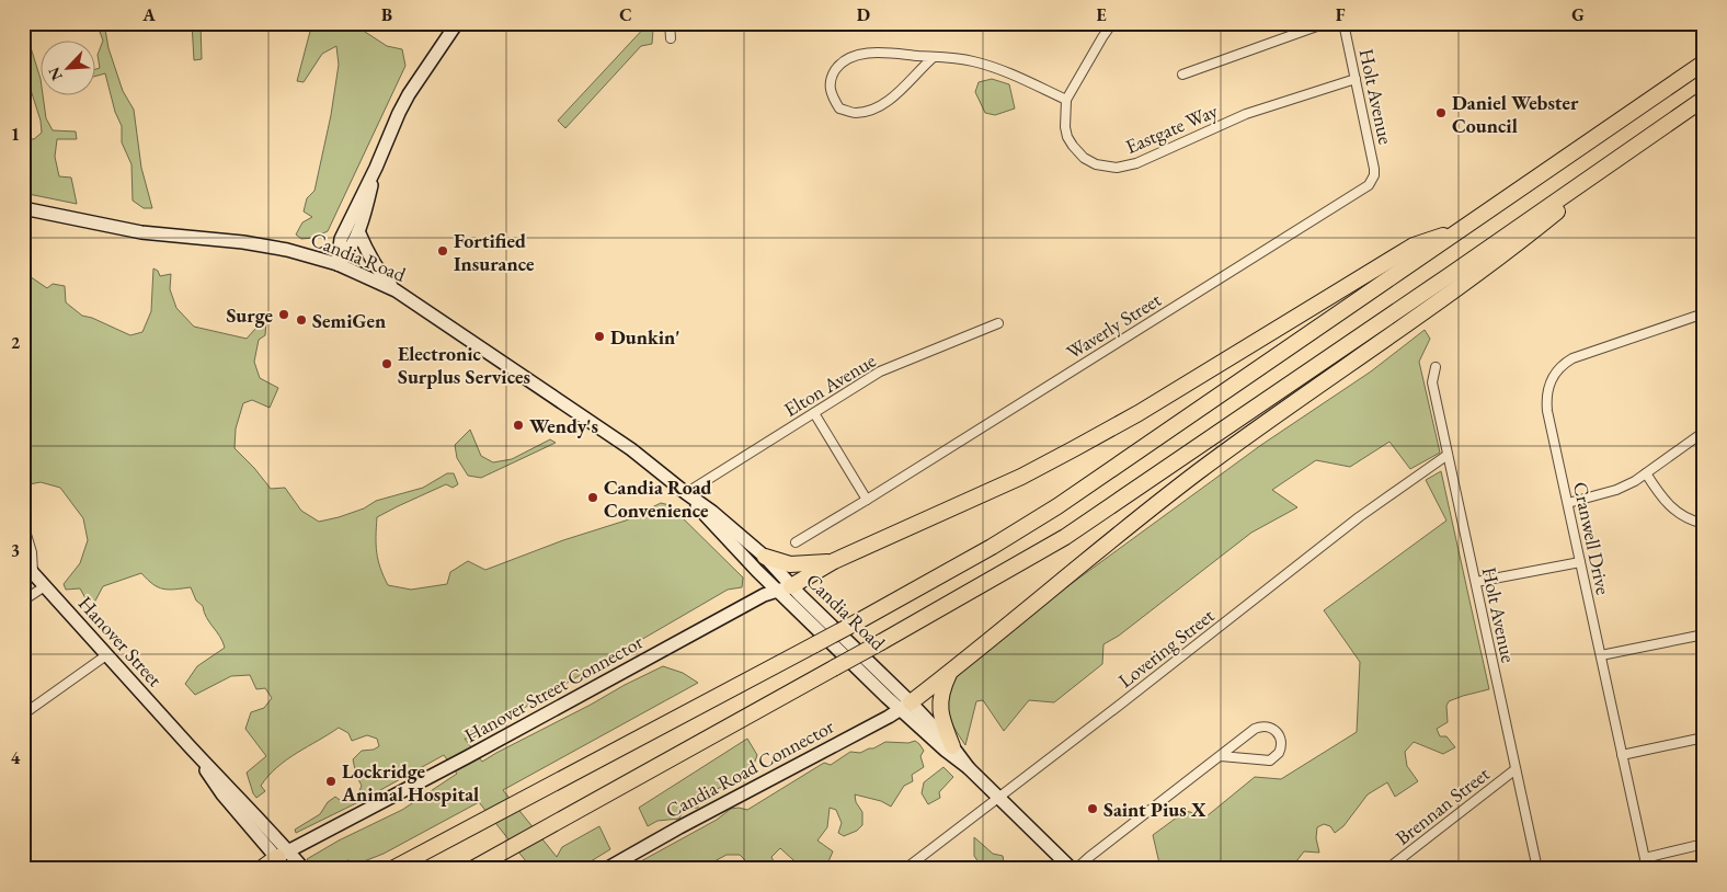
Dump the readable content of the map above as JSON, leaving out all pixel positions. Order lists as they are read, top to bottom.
{
  "streets": {
    "main road": [
      "Candia Road",
      "Hanover Street",
      "Hanover Street Connector",
      "Candia Road Connector"
    ],
    "street": [
      "Holt Avenue",
      "Eastgate Way",
      "Waverly Street",
      "Elton Avenue",
      "Cranwell Drive",
      "Lovering Street",
      "Brennan Street"
    ]
  },
  "crossings": [
    ["Holt Avenue", "Eastgate Way"],
    ["Holt Avenue", "Waverly Street"],
    ["Holt Avenue", "Lovering Street"],
    ["Holt Avenue", "Brennan Street"],
    ["Candia Road", "Elton Avenue"],
    ["Candia Road", "Lovering Street"],
    ["Candia Road", "Hanover Street Connector"],
    ["Candia Road", "Candia Road Connector"],
    ["Hanover Street", "Hanover Street Connector"]
  ],
  "places": [
    "Daniel Webster Council",
    "Fortified Insurance",
    "Surge",
    "SemiGen",
    "Dunkin'",
    "Electronic Surplus Services",
    "Wendy's",
    "Candia Road Convenience",
    "Lockridge Animal Hospital",
    "Saint Pius X"
  ],
  "north": "bottom left",
  "grid": {
    "columns": [
      "A",
      "B",
      "C",
      "D",
      "E",
      "F",
      "G"
    ],
    "rows": [
      "1",
      "2",
      "3",
      "4"
    ]
  }
}
